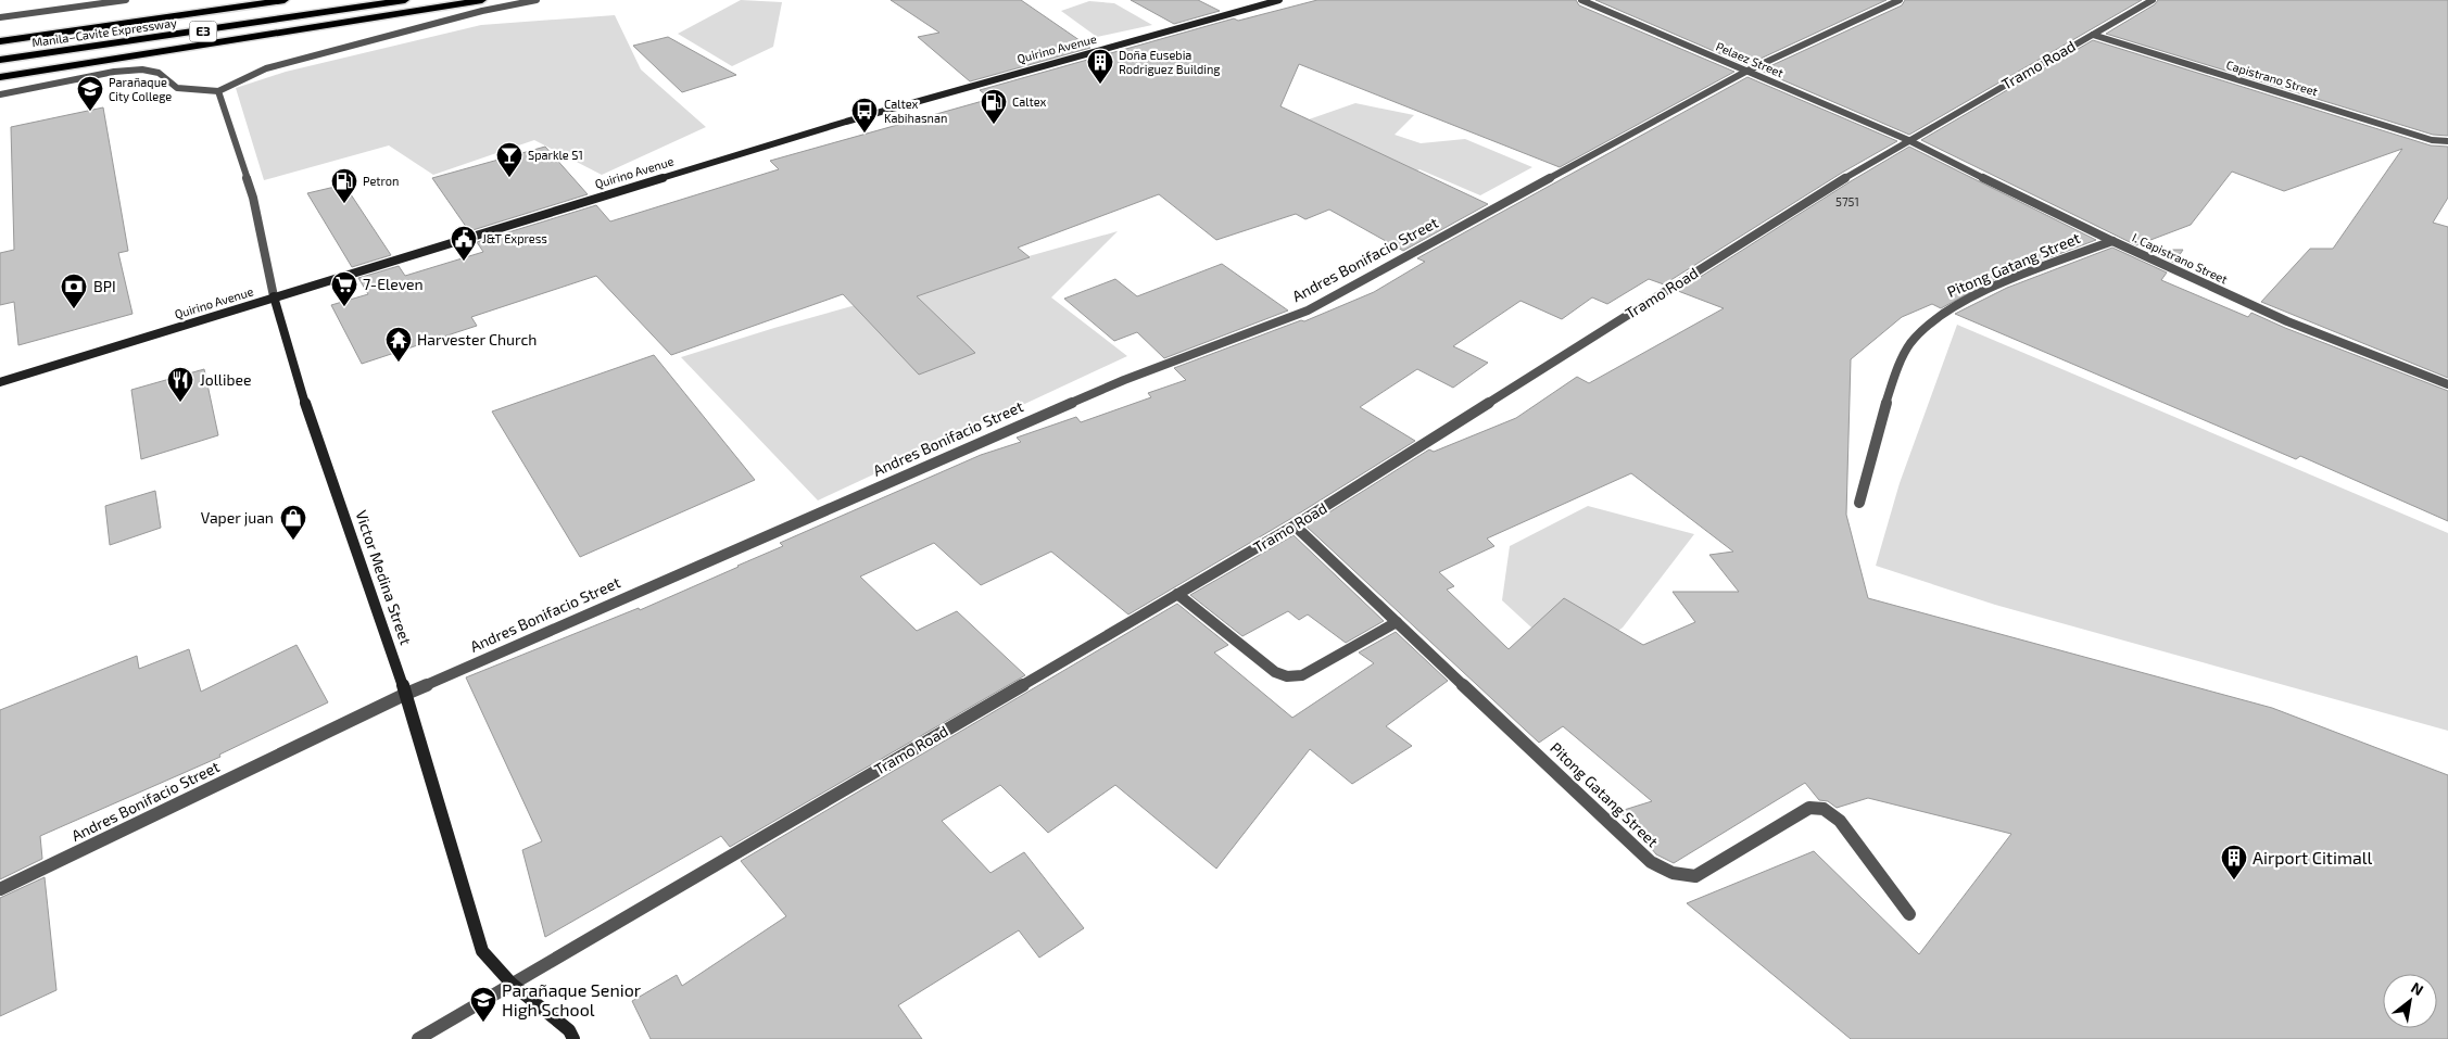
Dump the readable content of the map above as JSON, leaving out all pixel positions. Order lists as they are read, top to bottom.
{
  "streets": {
    "highway": ["E3", "Manila–Cavite Expressway"],
    "main road": ["Quirino Avenue", "Victor Medina Street"],
    "street": [
      "Pelaez Street",
      "Tramo Road",
      "Capistrano Street",
      "I. Capistrano Street",
      "Andres Bonifacio Street",
      "Pitong Gatang Street"
    ]
  },
  "crossings": [
    ["Quirino Avenue", "Victor Medina Street"],
    ["Pelaez Street", "Tramo Road"],
    ["Pelaez Street", "I. Capistrano Street"],
    ["Pelaez Street", "Andres Bonifacio Street"],
    ["Tramo Road", "Capistrano Street"],
    ["Tramo Road", "I. Capistrano Street"],
    ["Tramo Road", "Pitong Gatang Street"],
    ["Tramo Road", "Victor Medina Street"],
    ["I. Capistrano Street", "Pitong Gatang Street"],
    ["Andres Bonifacio Street", "Victor Medina Street"]
  ],
  "places": {
    "building": ["Doña Eusebia Rodriguez Building", "Airport Citimall"],
    "school or university": ["Parañaque City College", "Parañaque Senior High School"],
    "fuel station": ["Caltex", "Petron"],
    "bus stop": ["Caltex Kabihasnan"],
    "bar": ["Sparkle S1"],
    "public building": ["J&T Express"],
    "supermarket": ["7-Eleven"],
    "bank": ["BPI"],
    "temple": ["Harvester Church"],
    "restaurant": ["Jollibee"],
    "shop": ["Vaper juan"]
  },
  "house_numbers": ["5751"],
  "north": "top right"
}
